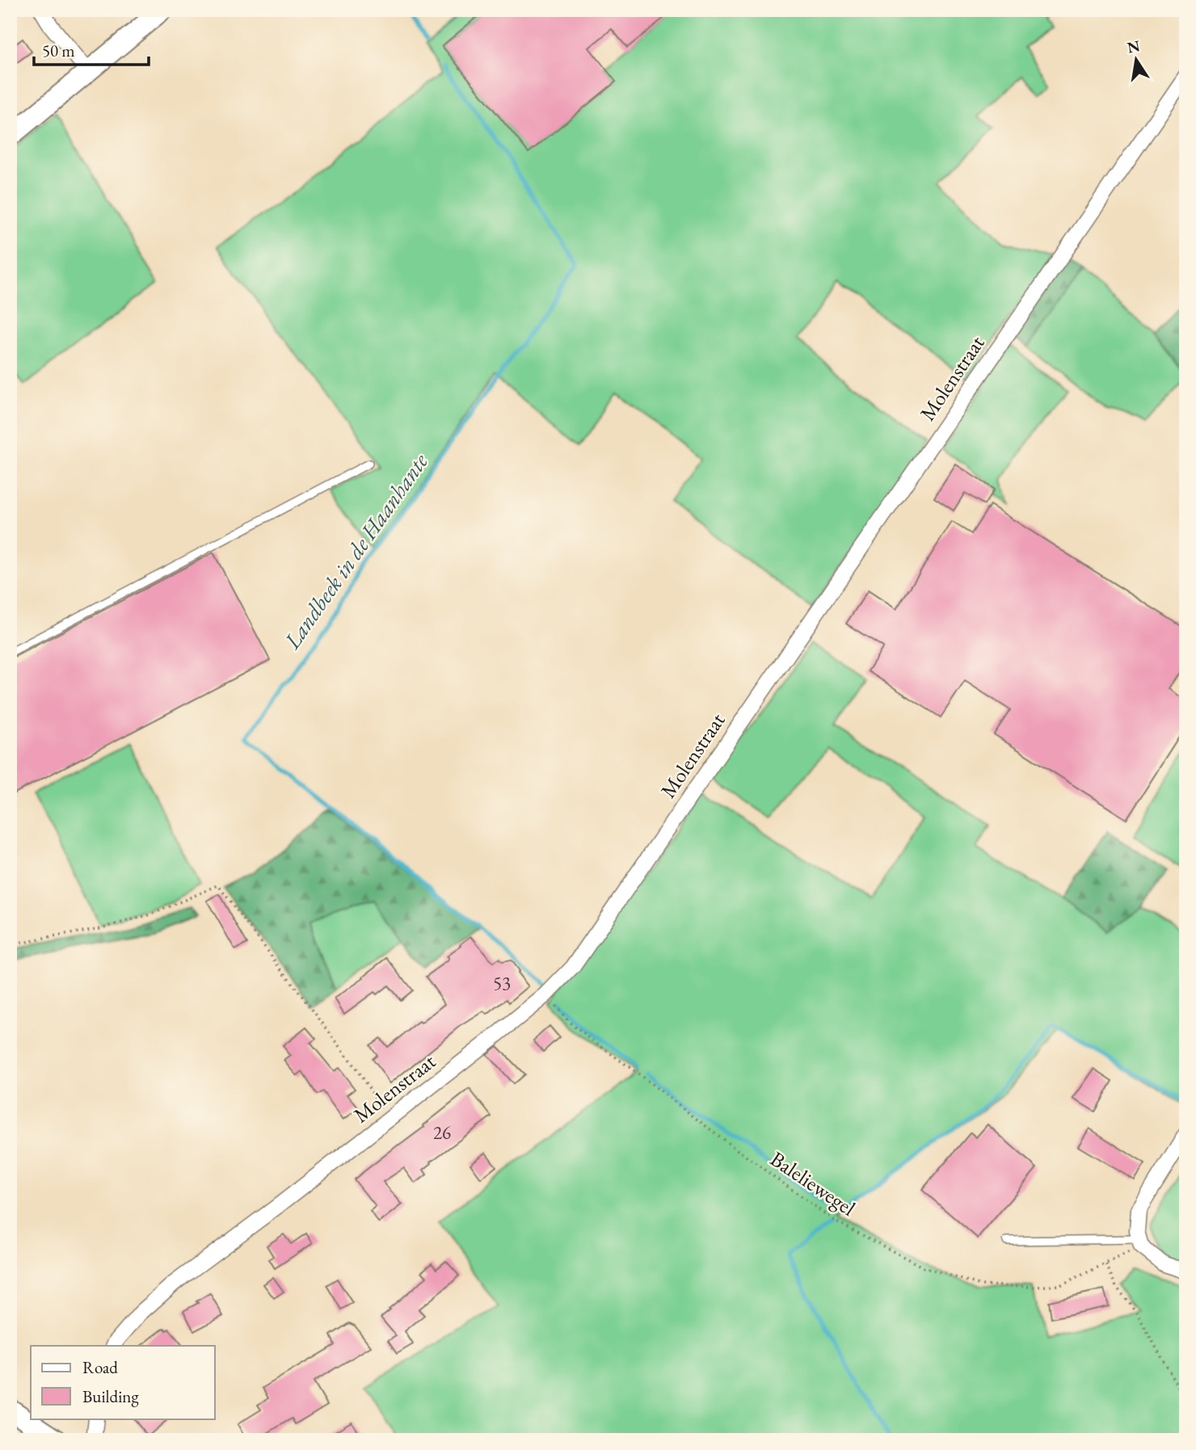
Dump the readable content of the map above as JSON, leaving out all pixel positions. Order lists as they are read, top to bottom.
{
  "streets": {
    "street": ["Molenstraat"],
    "path": ["Baleliewegel"]
  },
  "crossings": [
    ["Molenstraat", "Baleliewegel"]
  ],
  "water": ["Landbeek in de Haanhante"],
  "house_numbers": ["53", "26"],
  "legend": ["Road", "Building"],
  "scale_bar": "50 m",
  "north": "top"
}
